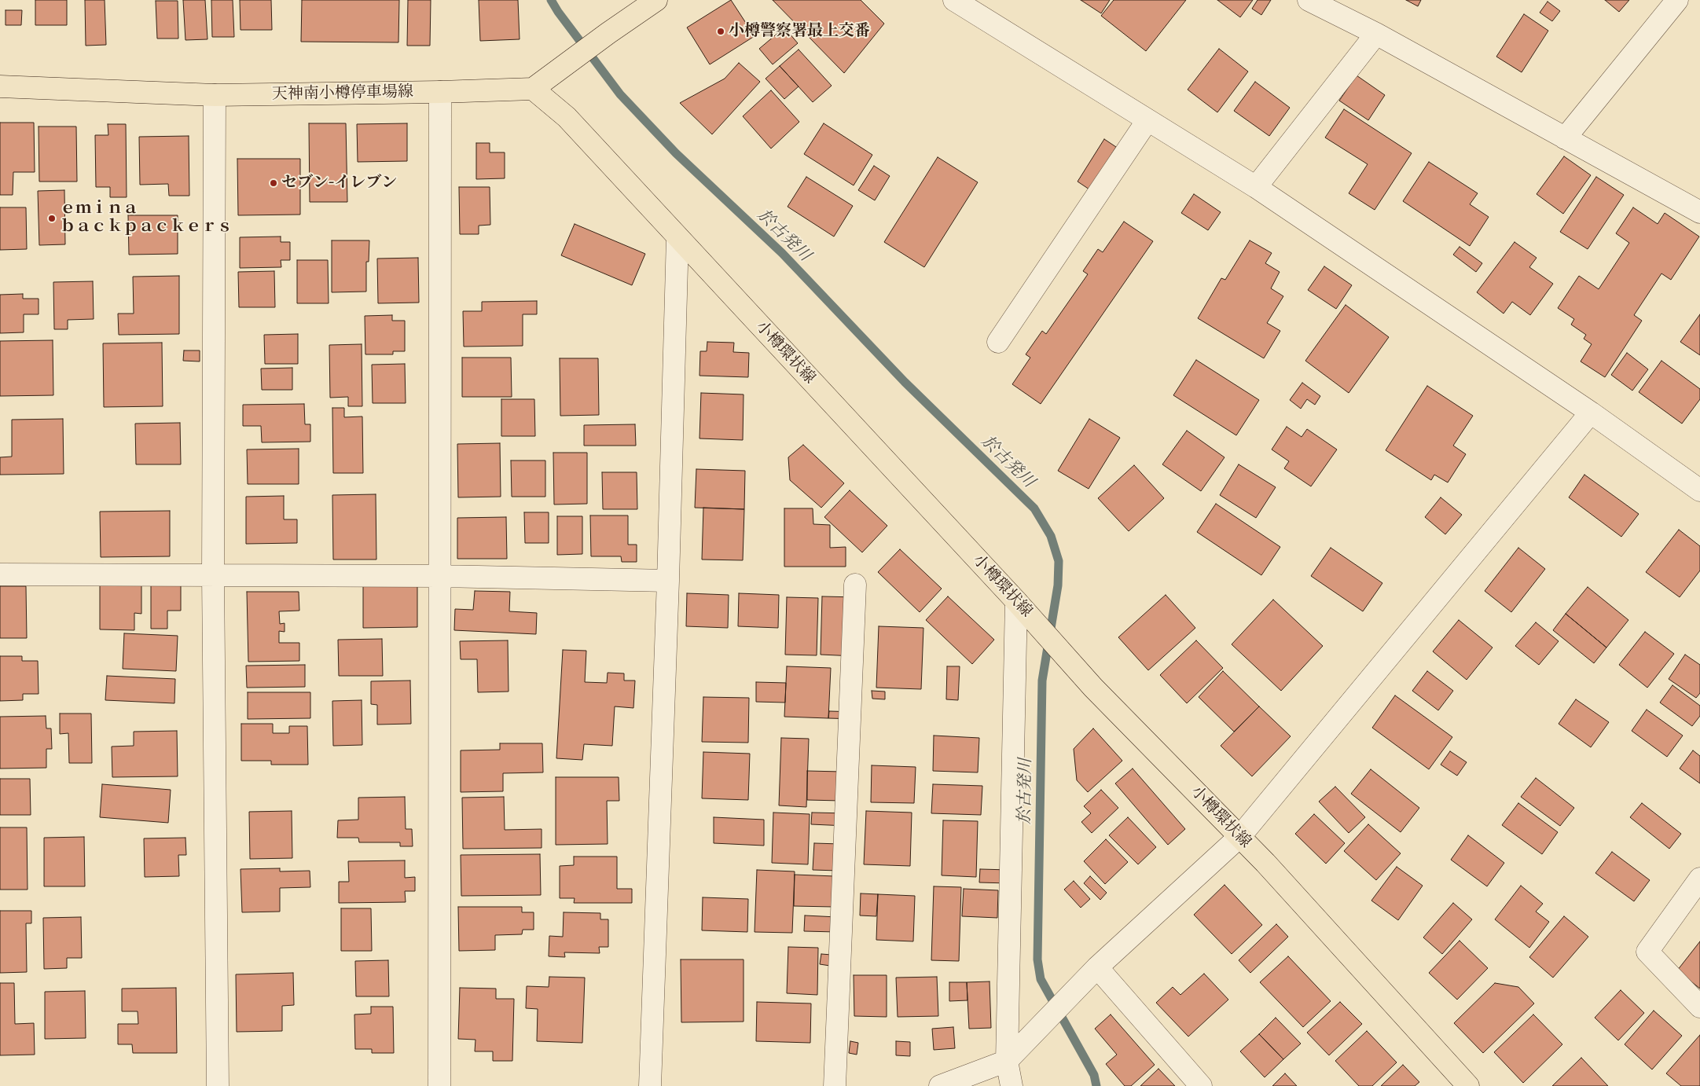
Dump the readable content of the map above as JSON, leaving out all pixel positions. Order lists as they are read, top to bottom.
{
  "streets": {
    "main road": ["天神南小樽停車場線", "小樽環状線"]
  },
  "crossings": [
    ["天神南小樽停車場線", "小樽環状線"]
  ],
  "water": ["於古発川"],
  "places": ["小樽警察署最上交番", "セブン-イレブン", "ｅｍｉｎａ ｂａｃｋｐａｃｋｅｒｓ"]
}
